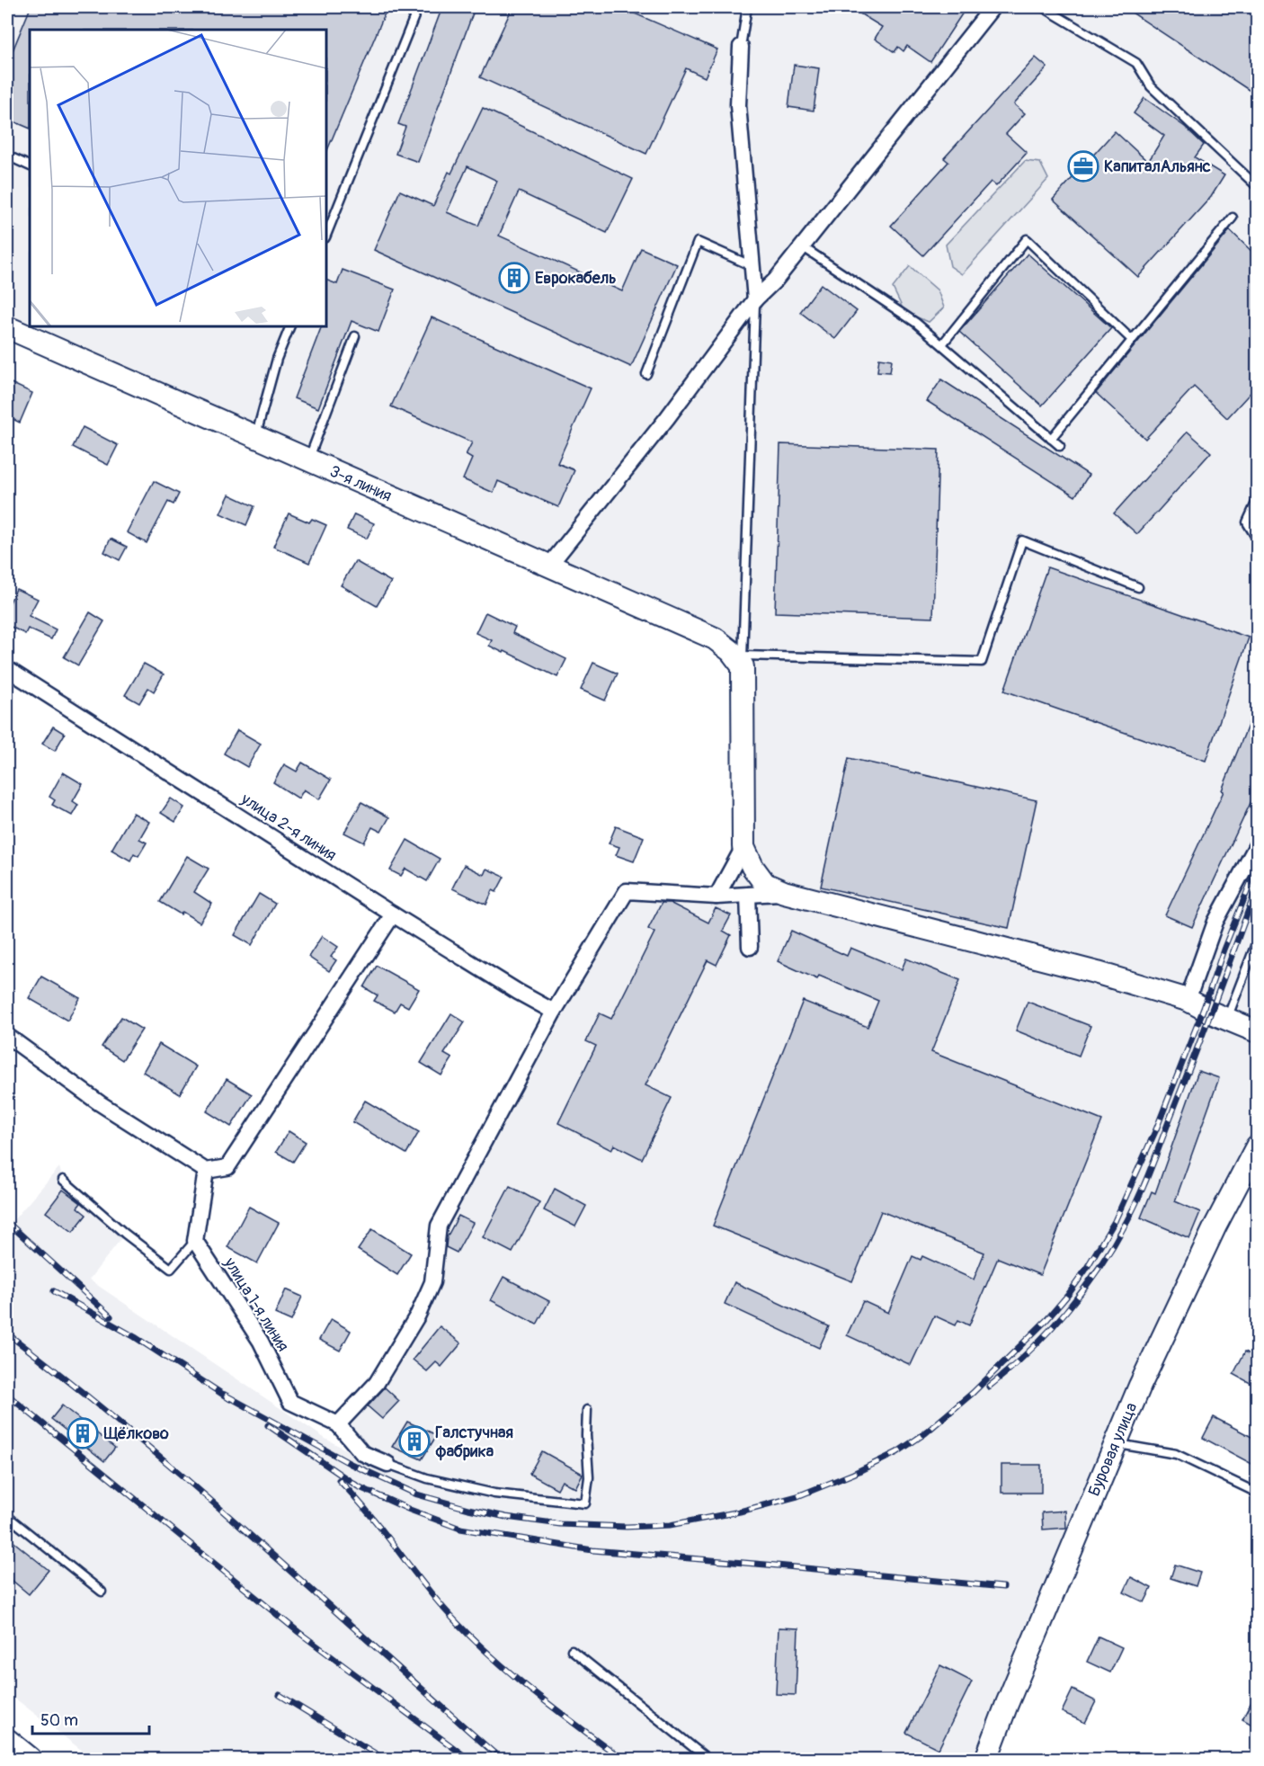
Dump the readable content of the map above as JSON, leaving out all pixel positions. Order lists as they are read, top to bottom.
{
  "streets": {
    "street": [
      "3-я линия",
      "улица 2-я линия",
      "улица 1-я линия",
      "Буровая улица"
    ]
  },
  "places": {
    "office": ["КапиталАльянс"],
    "building": ["Еврокабель", "Щёлково", "Галстучная фабрика"]
  },
  "scale_bar": "50 m"
}
